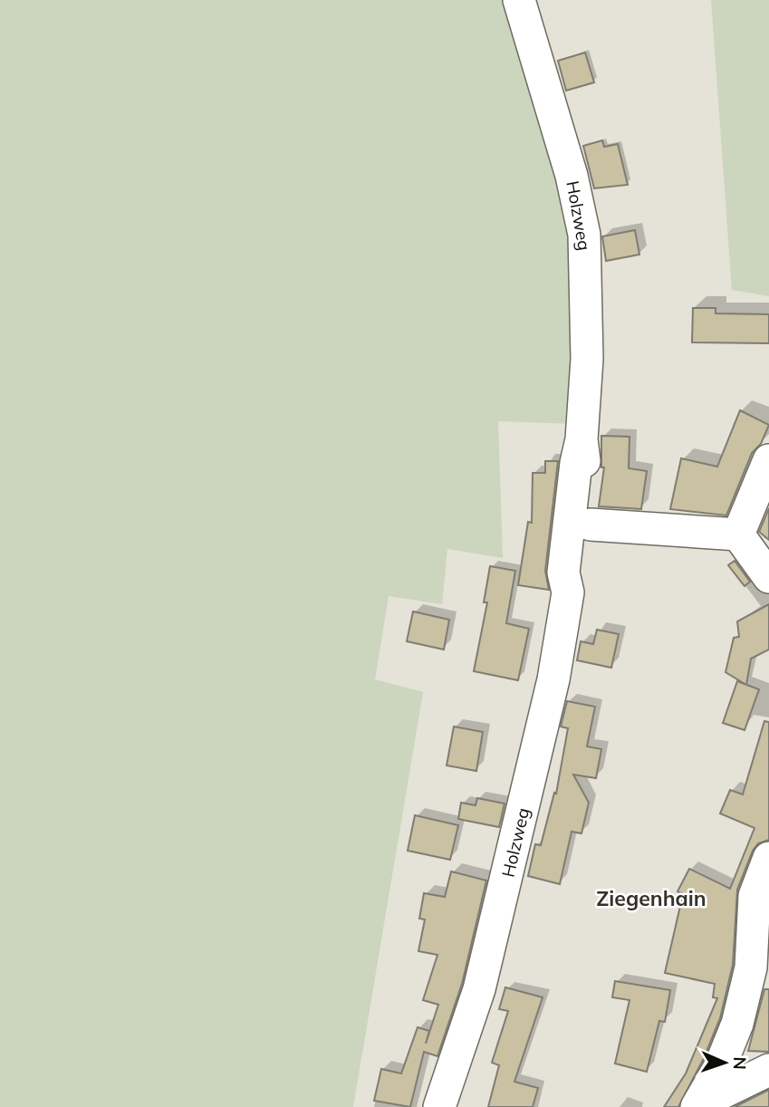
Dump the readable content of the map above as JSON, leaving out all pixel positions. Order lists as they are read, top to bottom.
{
  "streets": {
    "street": ["Holzweg"]
  },
  "districts": ["Ziegenhain"],
  "north": "right"
}
